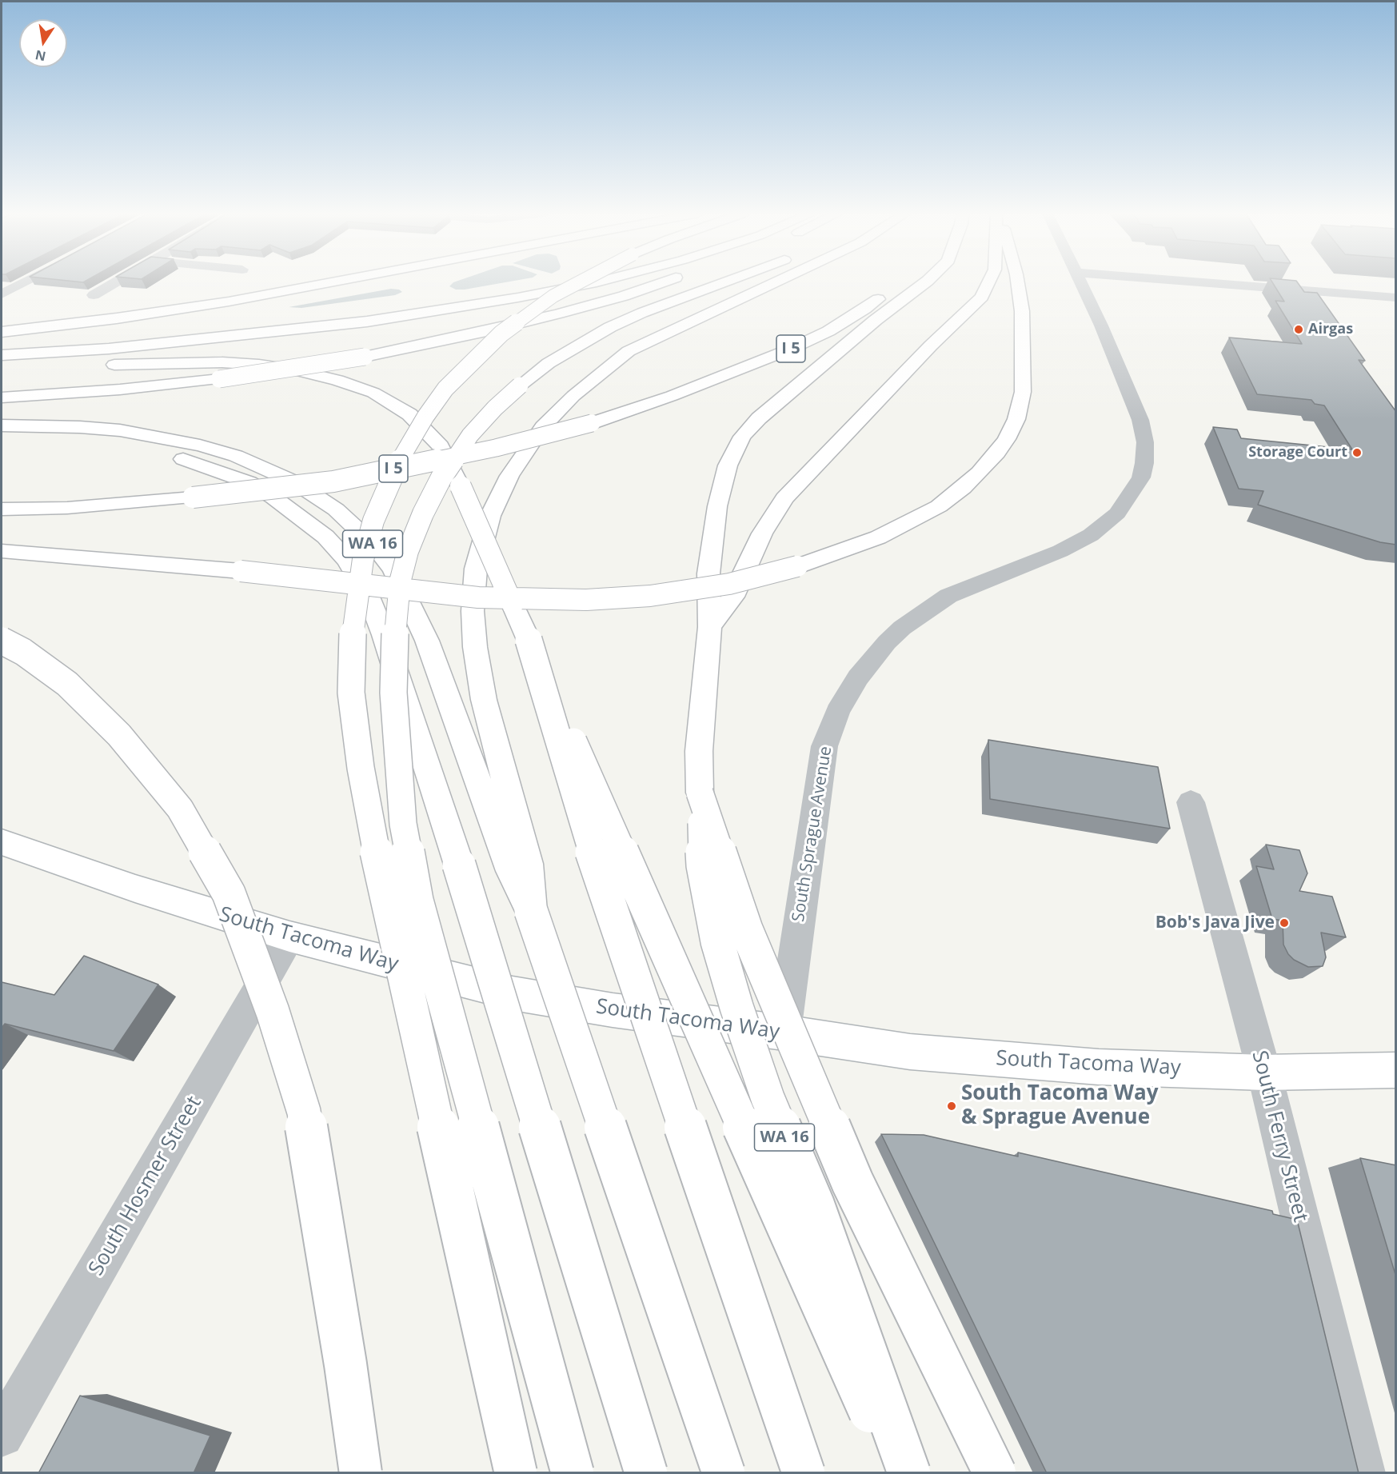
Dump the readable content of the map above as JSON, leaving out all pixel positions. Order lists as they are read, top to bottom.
{
  "streets": {
    "main road": ["I 5", "WA 16", "South Tacoma Way"],
    "street": ["South Sprague Avenue", "South Ferry Street", "South Hosmer Street"]
  },
  "crossings": [
    ["South Sprague Avenue", "South Tacoma Way"],
    ["South Tacoma Way", "South Ferry Street"],
    ["South Tacoma Way", "South Hosmer Street"]
  ],
  "places": [
    "Airgas",
    "Storage Court",
    "Bob's Java Jive",
    "South Tacoma Way & Sprague Avenue"
  ],
  "north": "bottom"
}
